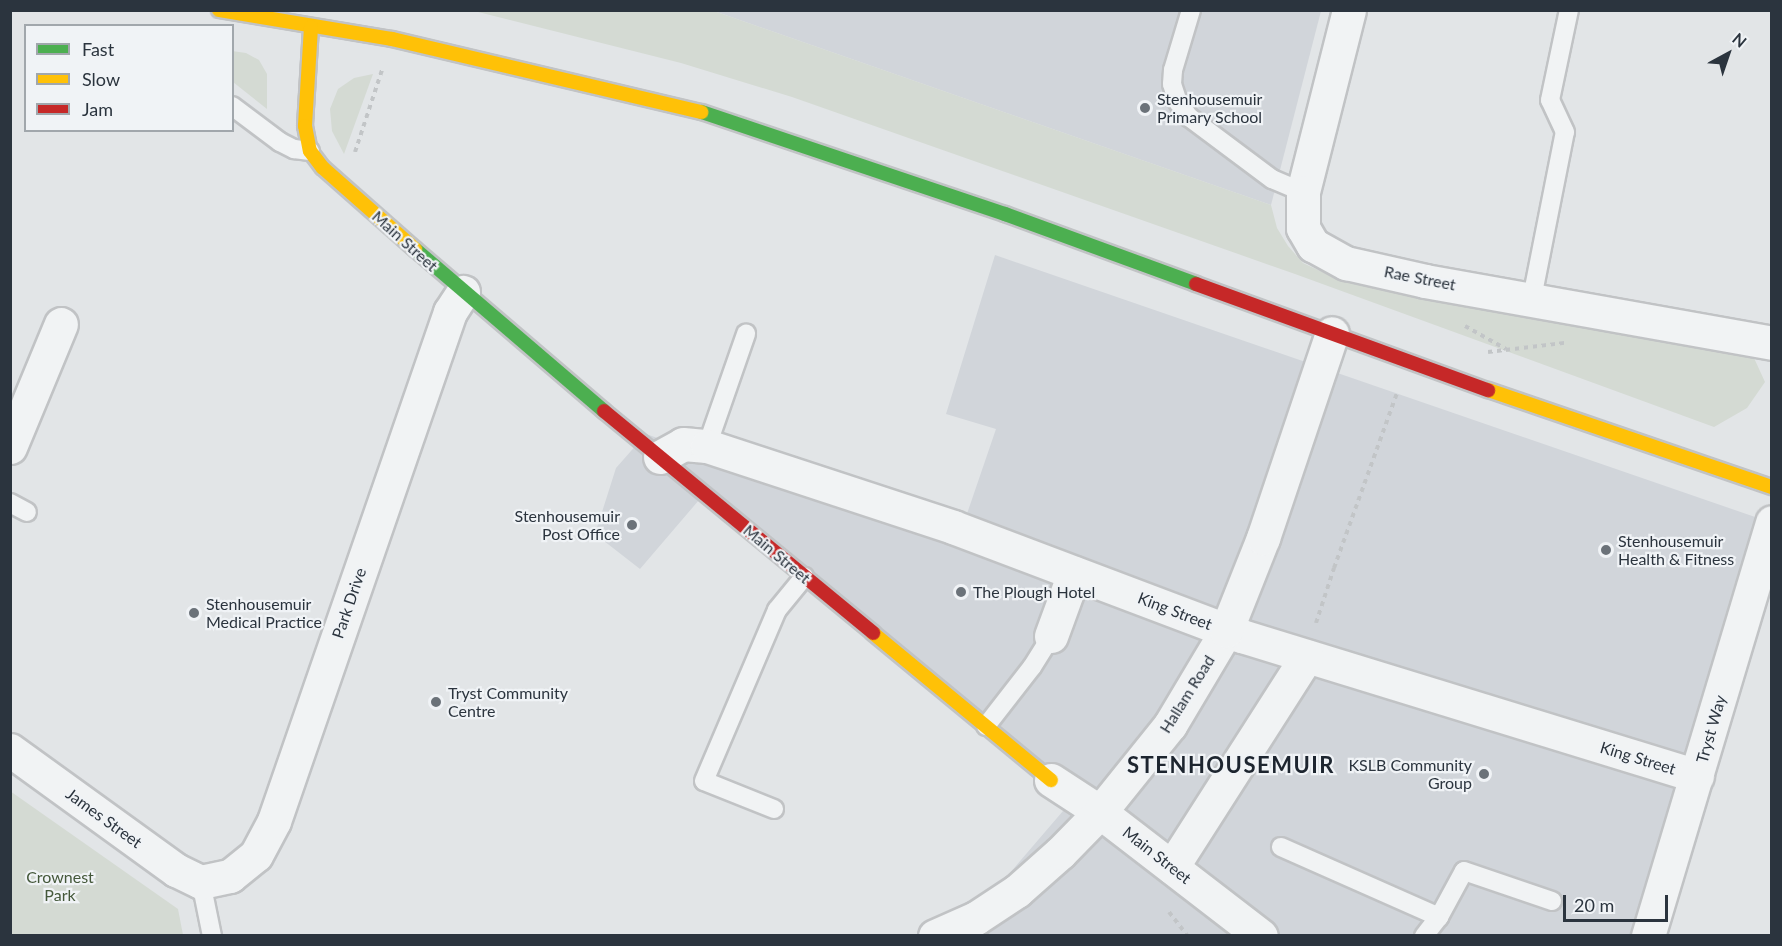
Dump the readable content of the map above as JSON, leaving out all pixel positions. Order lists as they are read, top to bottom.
{
  "streets": {
    "main road": ["Main Street"],
    "street": [
      "Rae Street",
      "Park Drive",
      "King Street",
      "Hallam Road",
      "Tryst Way",
      "James Street"
    ]
  },
  "crossings": [
    ["Main Street", "Park Drive"],
    ["Main Street", "King Street"],
    ["Main Street", "Hallam Road"],
    ["Park Drive", "James Street"],
    ["King Street", "Hallam Road"],
    ["King Street", "Tryst Way"]
  ],
  "districts": ["STENHOUSEMUIR"],
  "parks": ["Crownest Park"],
  "places": [
    "Stenhousemuir Primary School",
    "Stenhousemuir Post Office",
    "Stenhousemuir Health & Fitness",
    "The Plough Hotel",
    "Stenhousemuir Medical Practice",
    "Tryst Community Centre",
    "KSLB Community Group"
  ],
  "legend": ["Fast", "Slow", "Jam"],
  "scale_bar": "20 m",
  "north": "top right"
}
